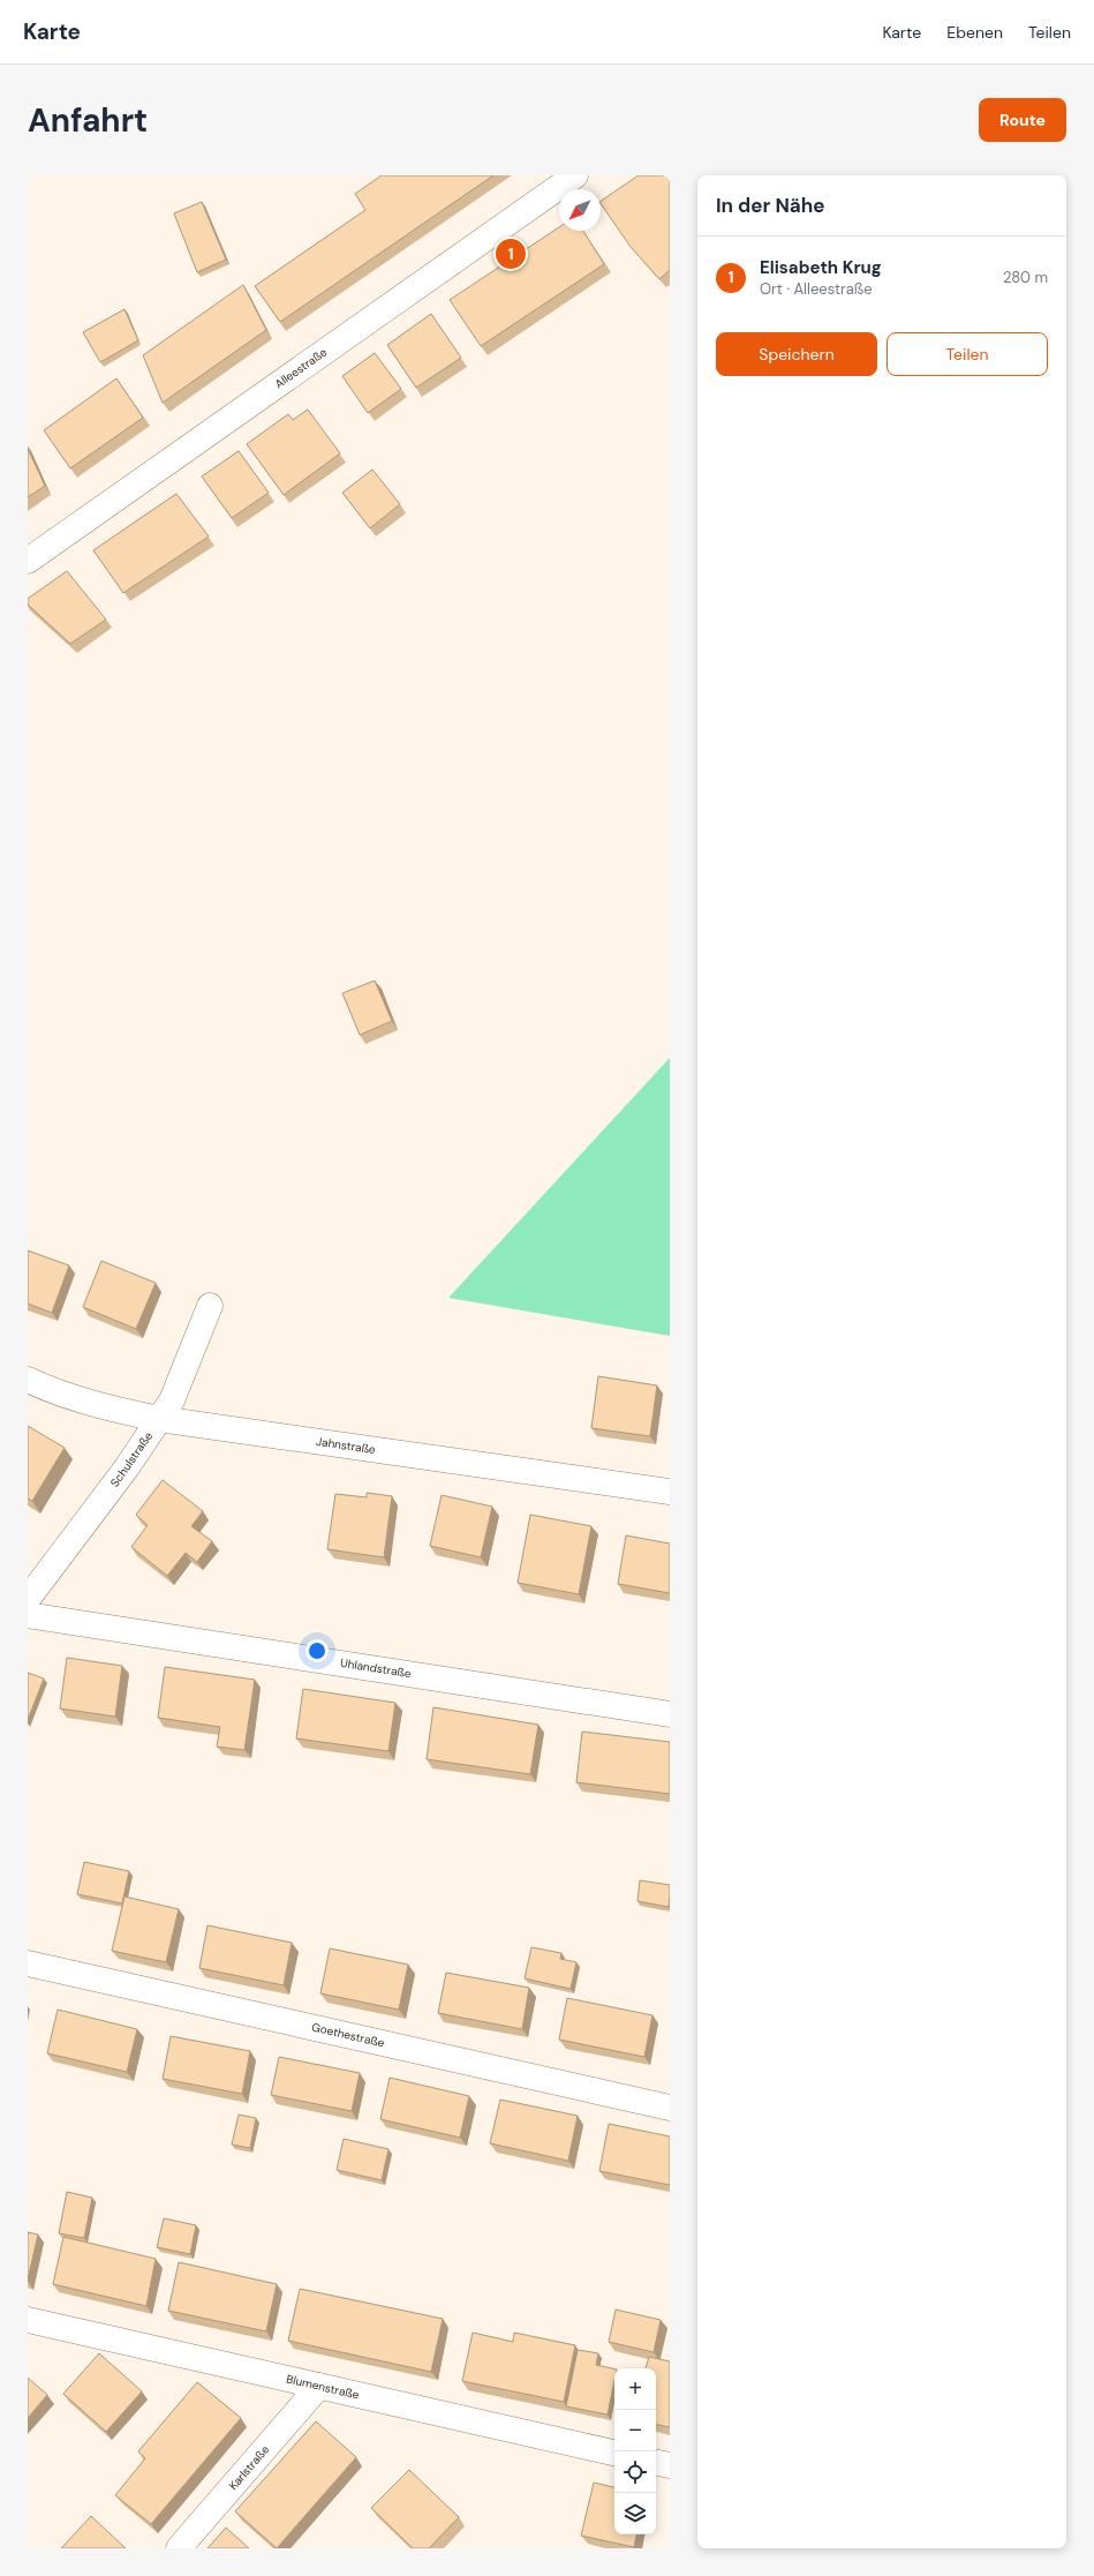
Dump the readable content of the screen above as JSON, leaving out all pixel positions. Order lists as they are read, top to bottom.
{
  "streets": {
    "street": [
      "Alleestraße",
      "Jahnstraße",
      "Schulstraße",
      "Uhlandstraße",
      "Goethestraße",
      "Blumenstraße",
      "Karlstraße"
    ]
  },
  "crossings": [
    ["Jahnstraße", "Schulstraße"],
    ["Blumenstraße", "Karlstraße"]
  ],
  "north": "bottom left",
  "page": {
    "header": "Karte",
    "nav": ["Karte", "Ebenen", "Teilen"],
    "buttons": [
      "Route",
      ["Speichern", "Teilen"]
    ],
    "title": "Anfahrt",
    "heading": "In der Nähe",
    "list": [
      {
        "mark": "1",
        "name": "Elisabeth Krug",
        "note": "Ort · Alleestraße",
        "value": "280 m"
      }
    ],
    "pins": "1",
    "map_buttons": ["+", "−"]
  }
}
